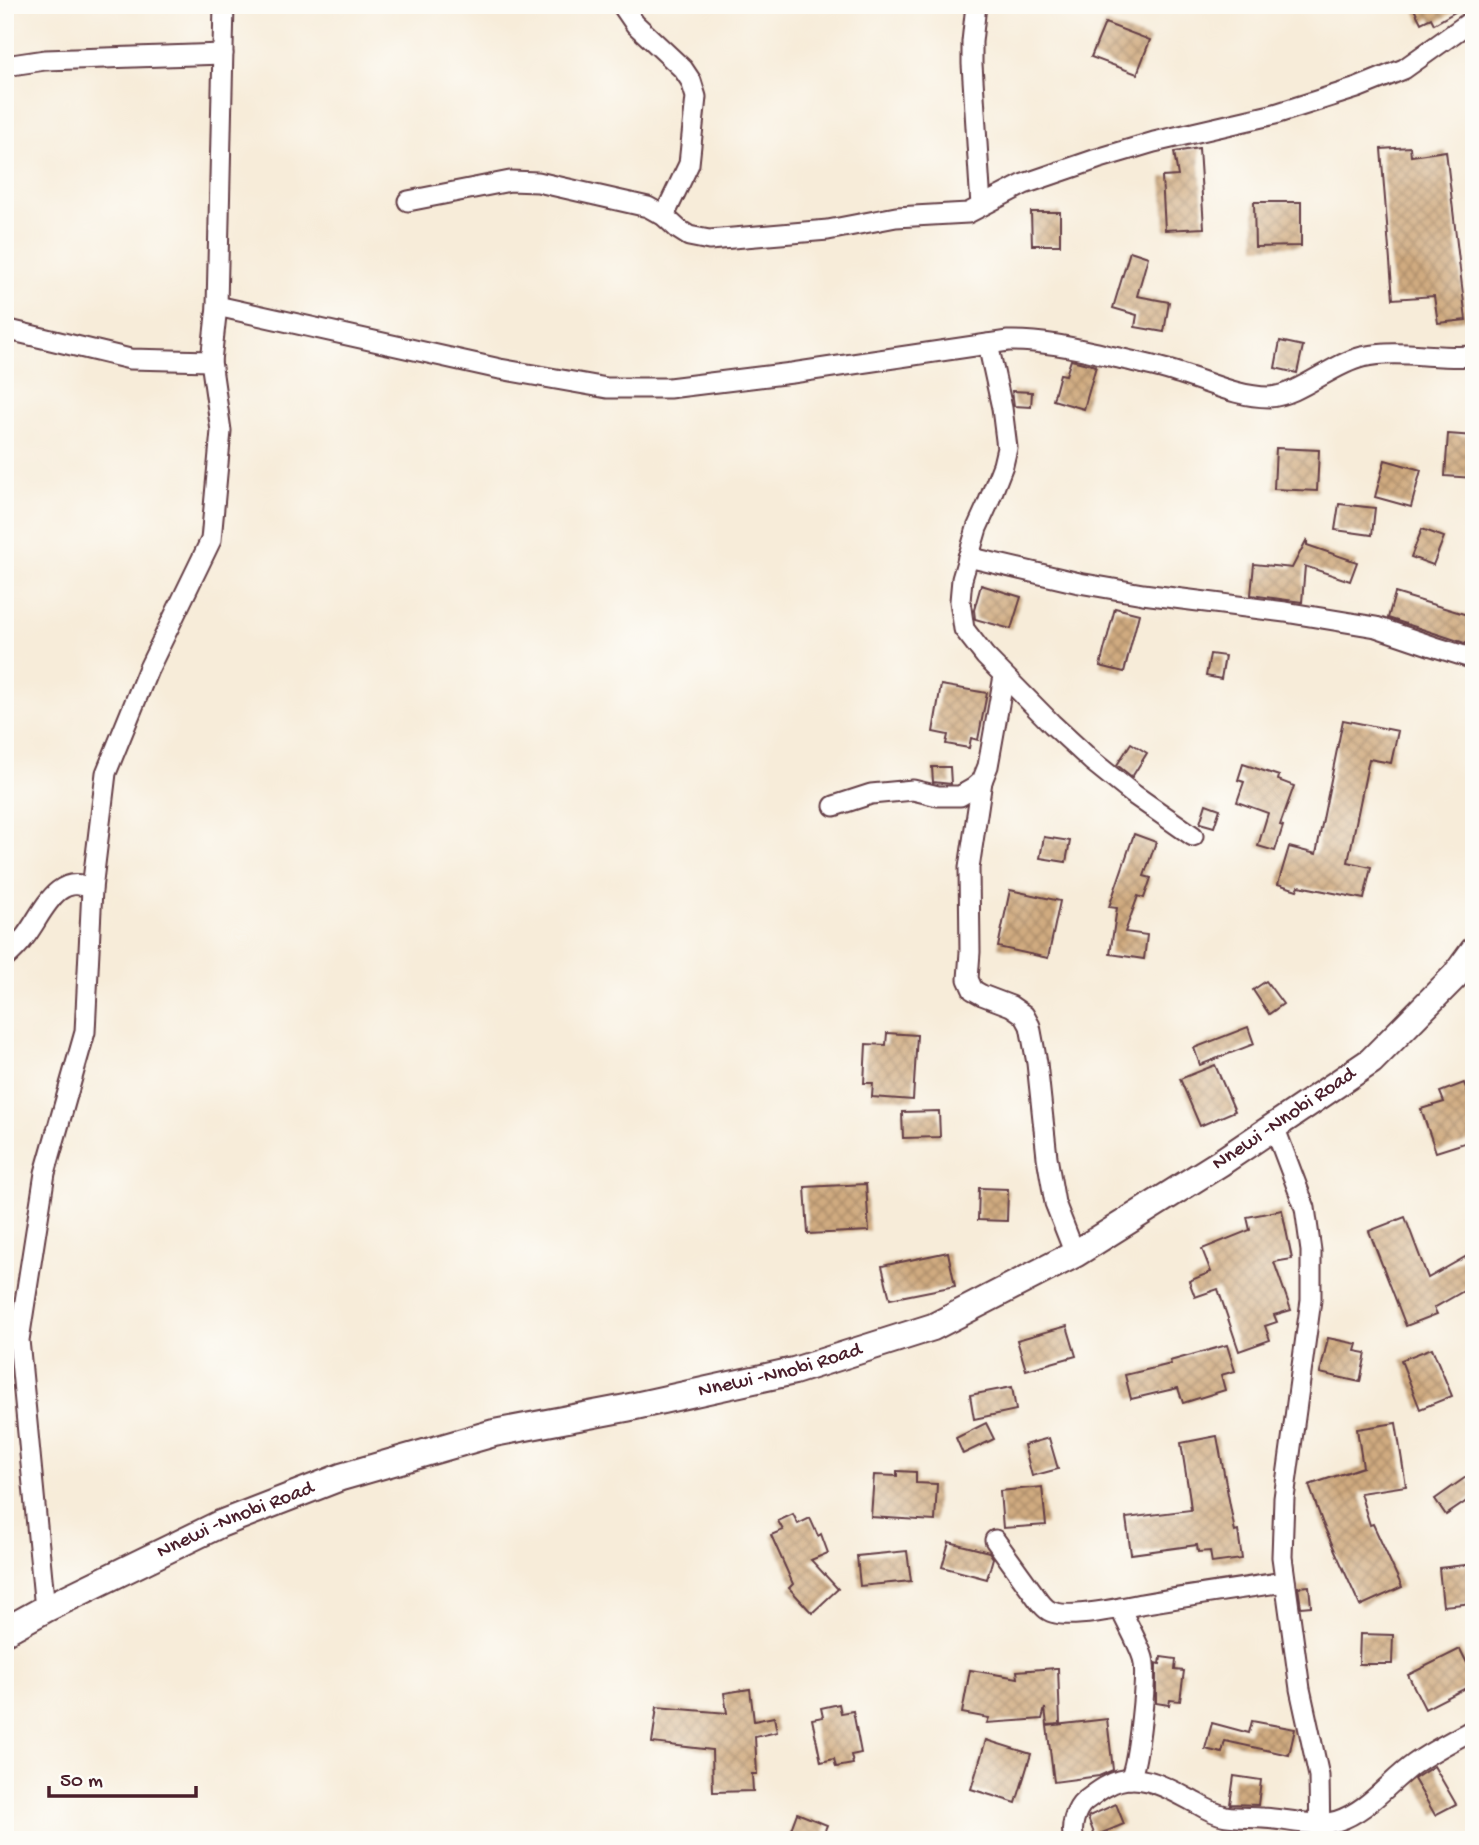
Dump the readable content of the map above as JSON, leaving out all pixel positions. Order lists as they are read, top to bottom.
{
  "streets": {
    "main road": ["Nnewi -Nnobi Road"]
  },
  "scale_bar": "50 m"
}
